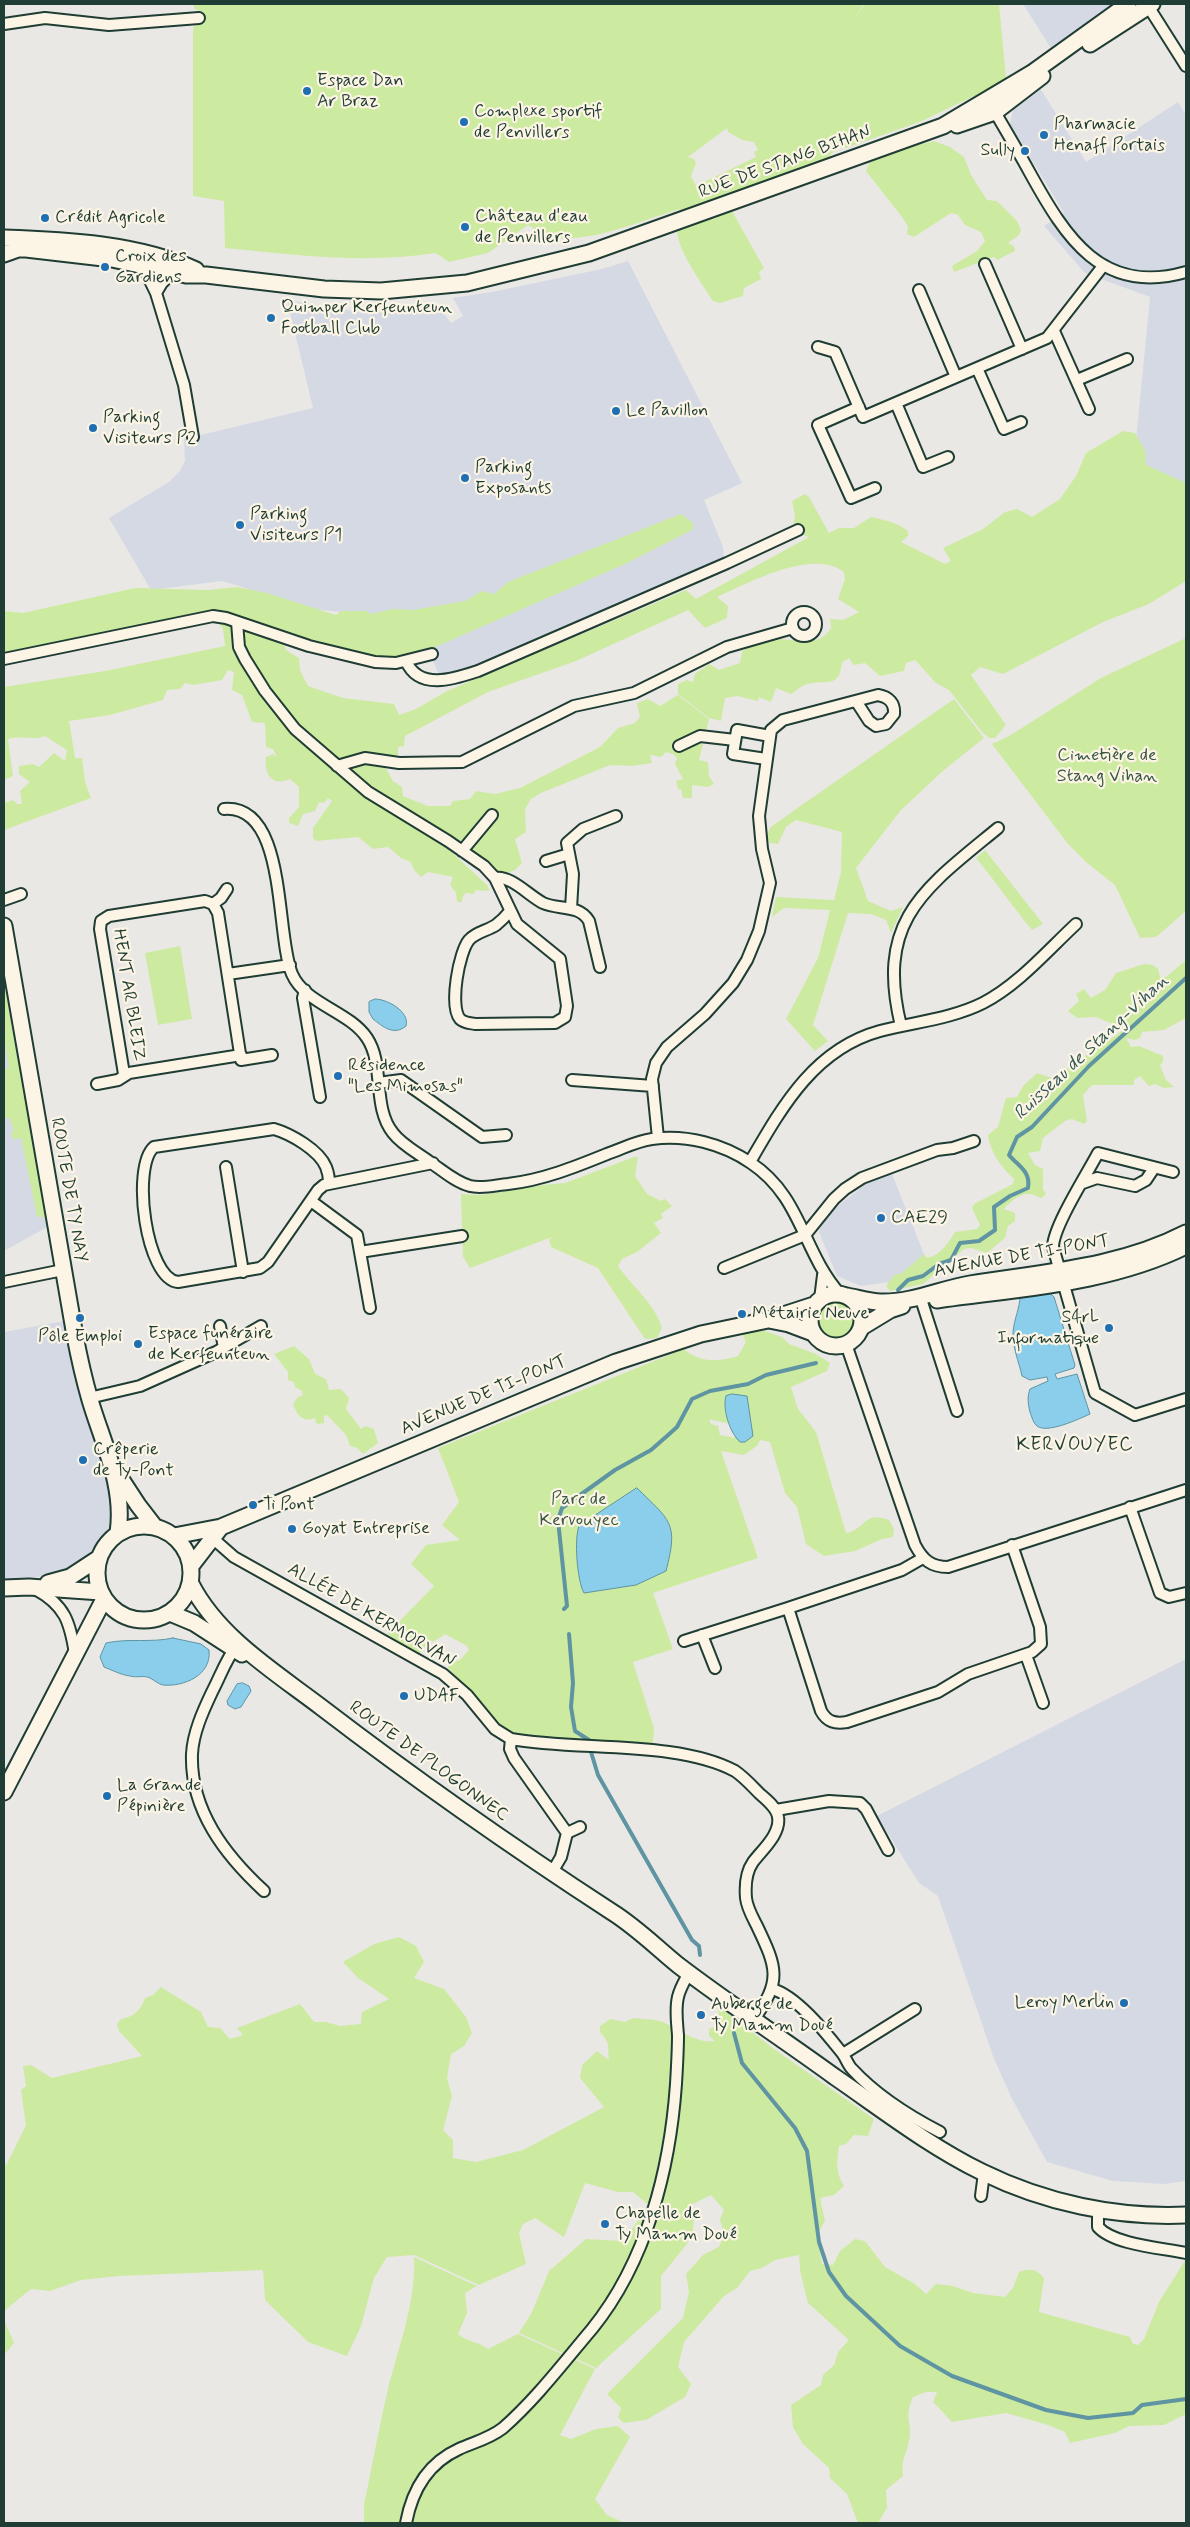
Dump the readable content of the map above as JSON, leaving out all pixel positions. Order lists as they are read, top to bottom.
{
  "streets": {
    "street": [
      "RUE DE STANG BIHAN",
      "HENT AR BLEIZ",
      "ROUTE DE TY NAY",
      "AVENUE DE TI-PONT",
      "ALLÉE DE KERMORVAN",
      "ROUTE DE PLOGONNEC"
    ]
  },
  "crossings": [
    ["ROUTE DE TY NAY", "AVENUE DE TI-PONT"],
    ["ROUTE DE TY NAY", "ROUTE DE PLOGONNEC"],
    ["AVENUE DE TI-PONT", "ALLÉE DE KERMORVAN"],
    ["AVENUE DE TI-PONT", "ROUTE DE PLOGONNEC"]
  ],
  "districts": ["KERVOUYEC"],
  "water": ["Ruisseau de Stang-Vihan"],
  "parks": ["Cimetière de Stang Vihan", "Parc de Kervouyec"],
  "places": [
    "Espace Dan Ar Braz",
    "Complexe sportif de Penvillers",
    "Pharmacie Henaff Portais",
    "Sully",
    "Crédit Agricole",
    "Château d'eau de Penvillers",
    "Croix des Gardiens",
    "Quimper Kerfeunteun Football Club",
    "Le Pavillon",
    "Parking Visiteurs P2",
    "Parking Exposants",
    "Parking Visiteurs P1",
    "Résidence \"Les Mimosas\"",
    "CAE29",
    "Métairie Neuve",
    "Pôle Emploi",
    "S4rL Informatique",
    "Espace funéraire de Kerfeunteun",
    "Crêperie de Ty-Pont",
    "Ti Pont",
    "Goyat Entreprise",
    "UDAF",
    "La Grande Pépinière",
    "Leroy Merlin",
    "Auberge de Ty Mamm Doué",
    "Chapelle de Ty Mamm Doué"
  ]
}
